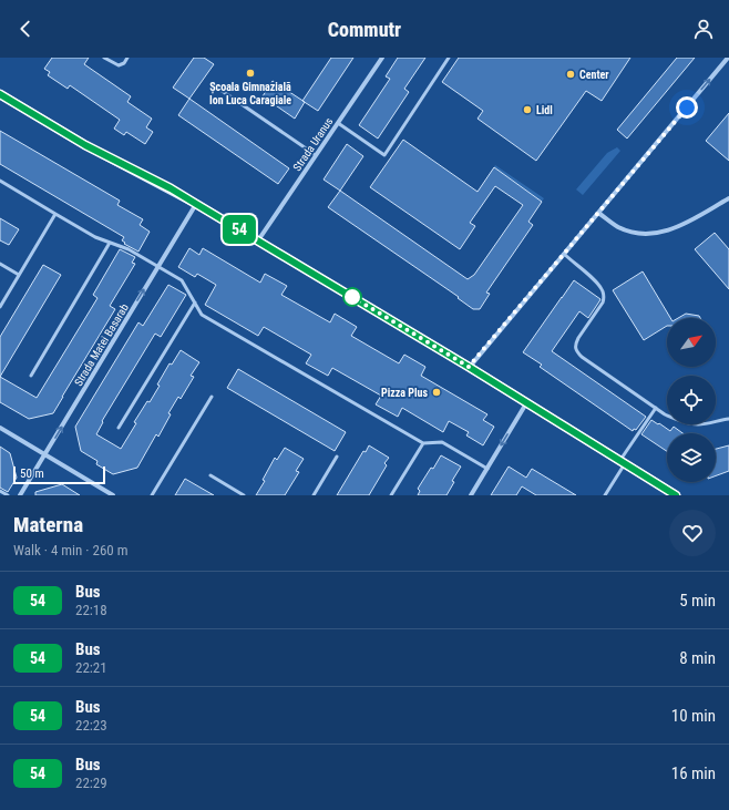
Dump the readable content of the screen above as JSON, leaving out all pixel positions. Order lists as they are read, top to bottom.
{
  "streets": {
    "street": ["Strada Uranus", "Strada Matei Basarab"]
  },
  "one_way": ["Strada Matei Basarab"],
  "places": [
    "Școala Gimnazială Ion Luca Caragiale",
    "Center",
    "Lidl",
    "Pizza Plus"
  ],
  "lines": ["bus line 54"],
  "scale_bar": "50 m",
  "north": "top right",
  "page": {
    "header": "Commutr",
    "on_map": "54",
    "scale": "50 m",
    "heading": ["Materna", "Walk · 4 min · 260 m"],
    "list": [
      {
        "mark": "54",
        "name": "Bus",
        "note": "22:18",
        "value": "5 min"
      },
      {
        "mark": "54",
        "name": "Bus",
        "note": "22:21",
        "value": "8 min"
      },
      {
        "mark": "54",
        "name": "Bus",
        "note": "22:23",
        "value": "10 min"
      },
      {
        "mark": "54",
        "name": "Bus",
        "note": "22:29",
        "value": "16 min"
      }
    ]
  }
}
